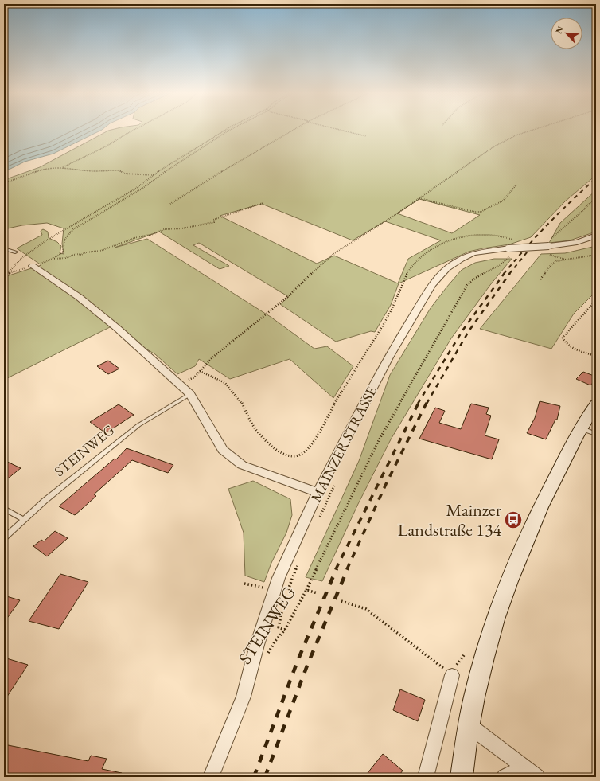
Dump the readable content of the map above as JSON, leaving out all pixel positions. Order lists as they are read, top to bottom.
{
  "streets": {
    "street": ["MAINZER STRASSE"],
    "lane": ["STEINWEG"]
  },
  "places": {
    "bus stop": ["Mainzer Landstraße 134"]
  },
  "north": "top left"
}
